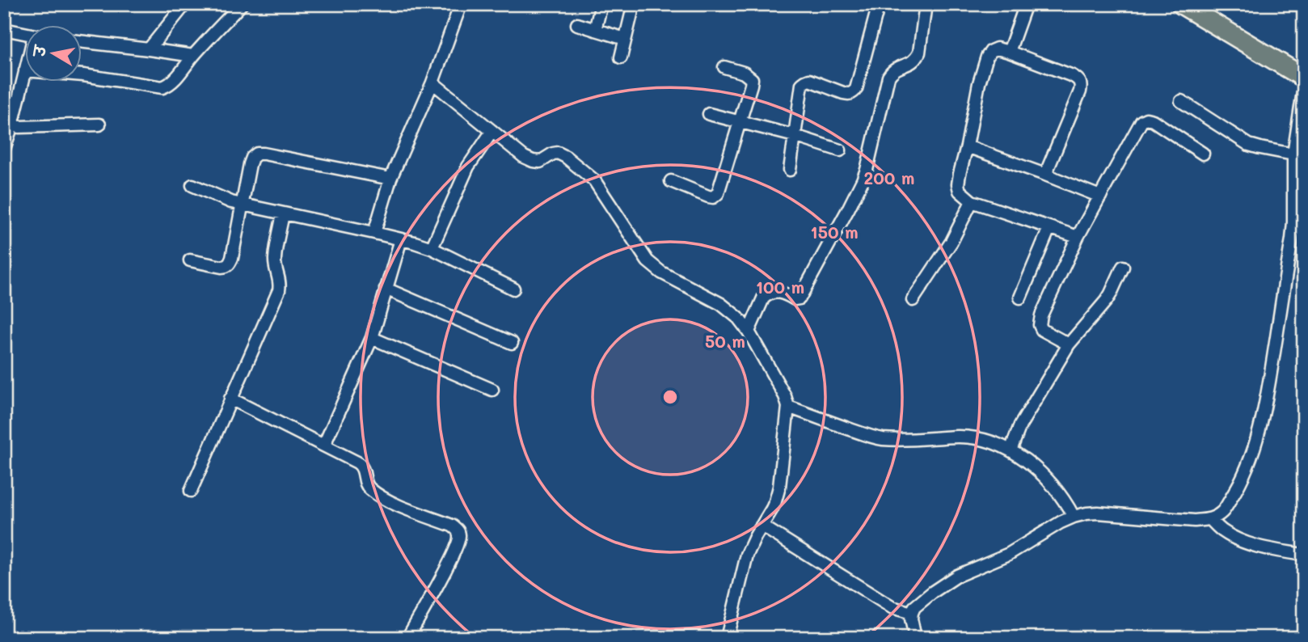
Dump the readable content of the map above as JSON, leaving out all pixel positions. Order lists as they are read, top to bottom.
{
  "north": "left",
  "rings": [
    "200 m",
    "150 m",
    "100 m",
    "50 m"
  ]
}
